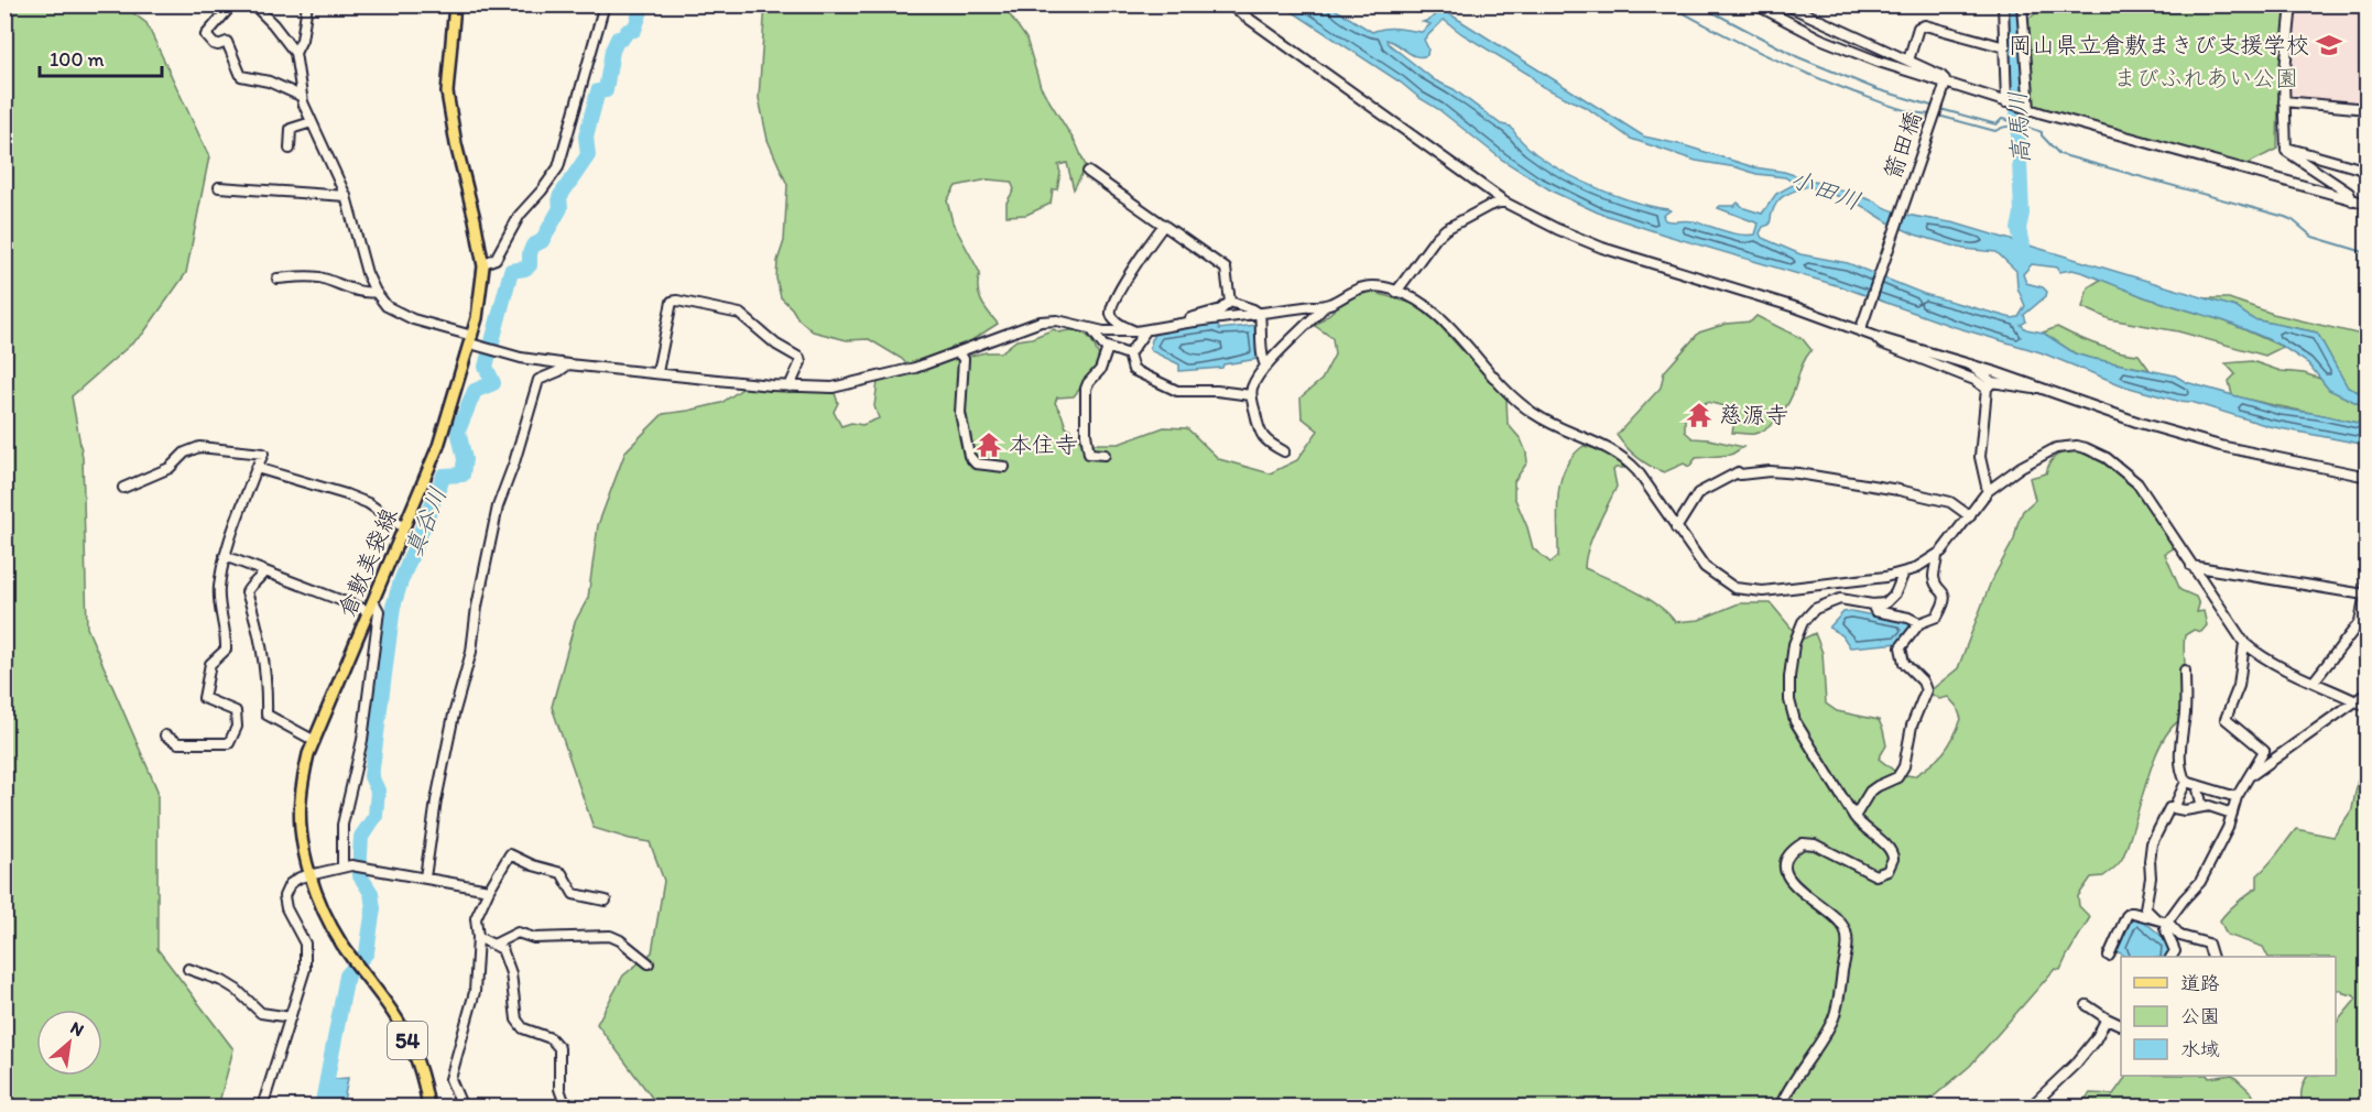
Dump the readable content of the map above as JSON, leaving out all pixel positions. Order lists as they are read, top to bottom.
{
  "streets": {
    "main road": ["倉敷美袋線", "54"],
    "street": ["箭田橋"]
  },
  "water": ["高馬川", "小田川", "真谷川"],
  "parks": ["まびふれあい公園"],
  "places": {
    "school or university": ["岡山県立倉敷まきび支援学校"],
    "temple": ["慈源寺", "本住寺"]
  },
  "legend": ["道路", "公園", "水域"],
  "scale_bar": "100 m",
  "north": "top right"
}
